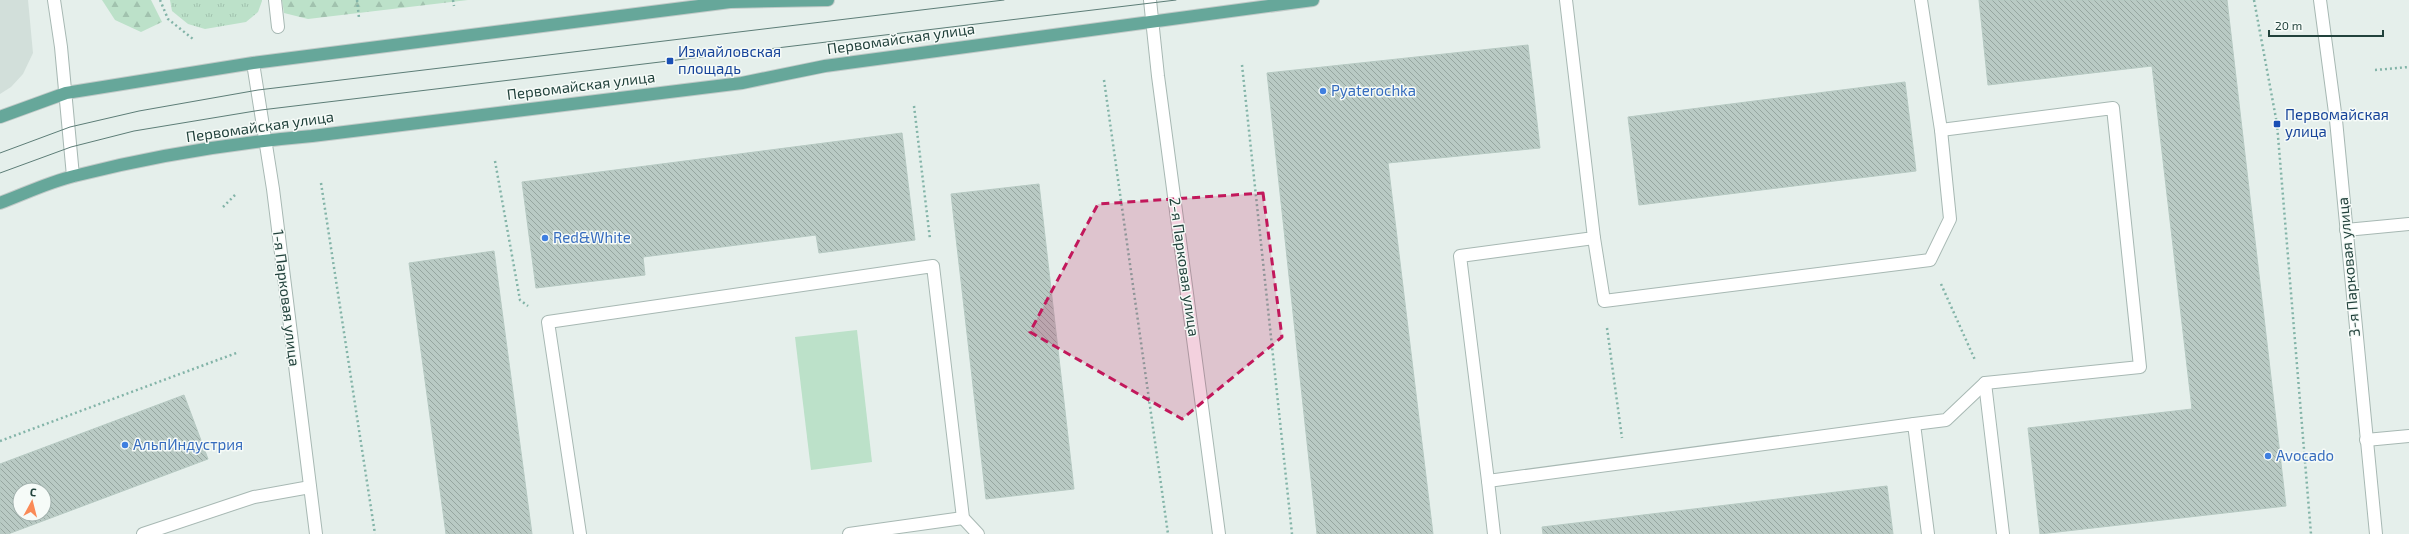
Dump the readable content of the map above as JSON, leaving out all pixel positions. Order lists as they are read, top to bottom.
{
  "streets": {
    "main road": ["Первомайская улица"],
    "street": ["2-я Парковая улица", "3-я Парковая улица", "1-я Парковая улица"]
  },
  "crossings": [
    ["Первомайская улица", "2-я Парковая улица"],
    ["Первомайская улица", "1-я Парковая улица"]
  ],
  "places": {
    "transit": ["Измайловская площадь", "Первомайская улица"],
    "other": [
      "Pyaterochka",
      "Red&White",
      "АльпИндустрия",
      "Avocado"
    ]
  },
  "scale_bar": "20 m",
  "north": "top"
}
